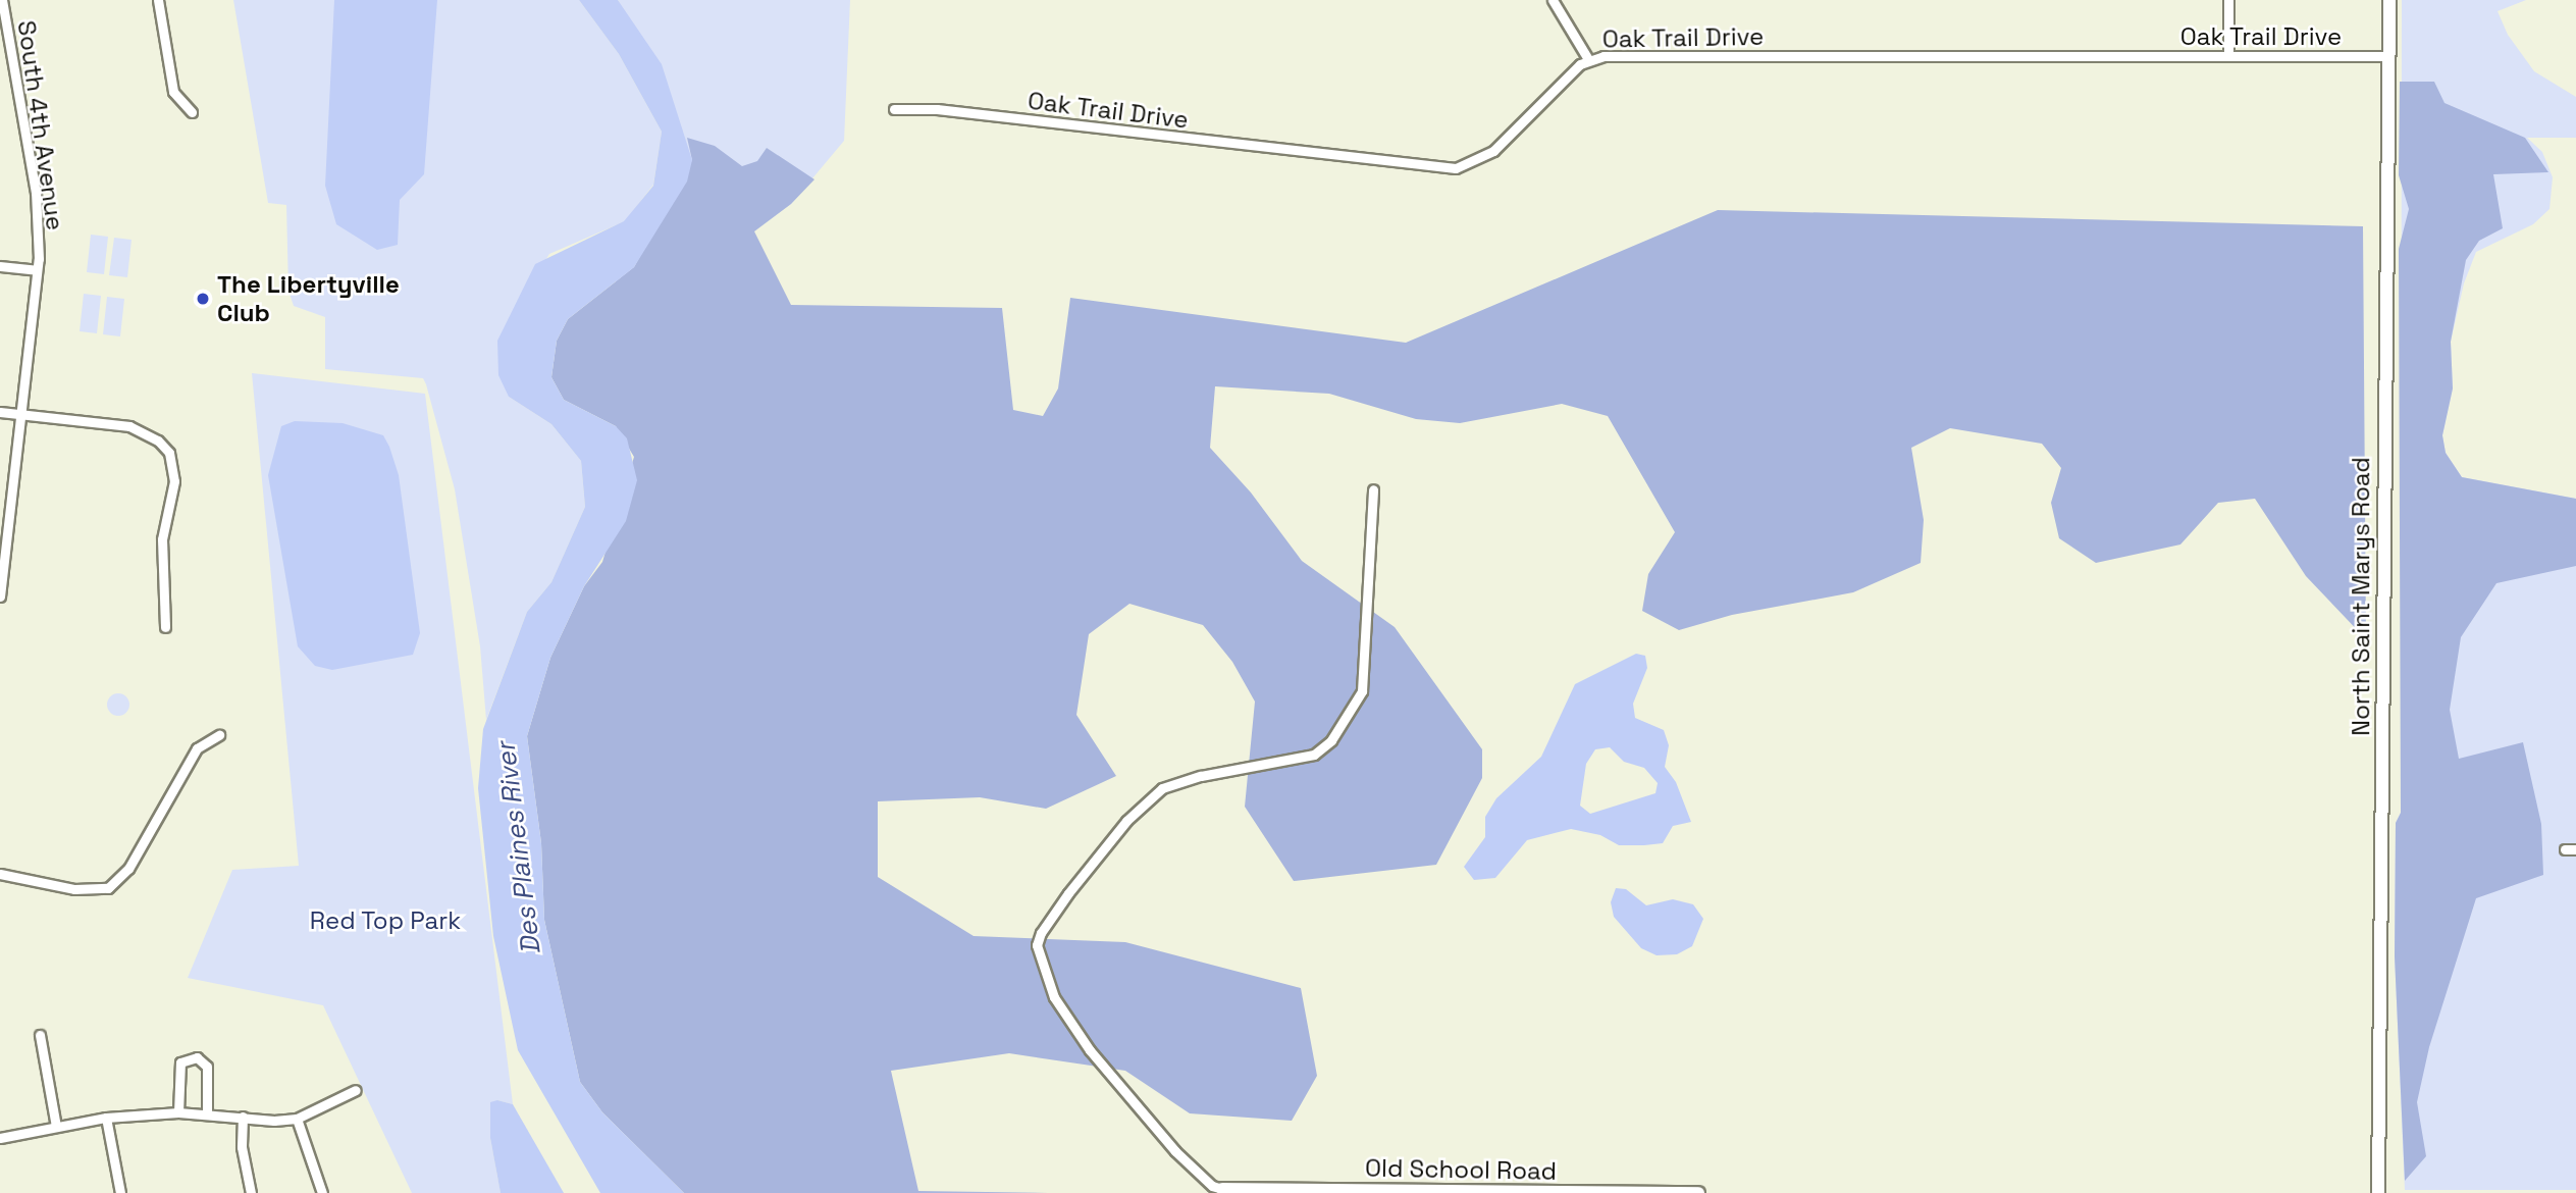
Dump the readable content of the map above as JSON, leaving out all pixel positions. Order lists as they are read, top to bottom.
{
  "streets": {
    "main road": ["North Saint Marys Road", "Old School Road"],
    "street": ["Oak Trail Drive", "South 4th Avenue"]
  },
  "crossings": [
    ["Oak Trail Drive", "North Saint Marys Road"]
  ],
  "water": ["Des Plaines River"],
  "parks": ["Red Top Park"],
  "places": ["The Libertyville Club"]
}
